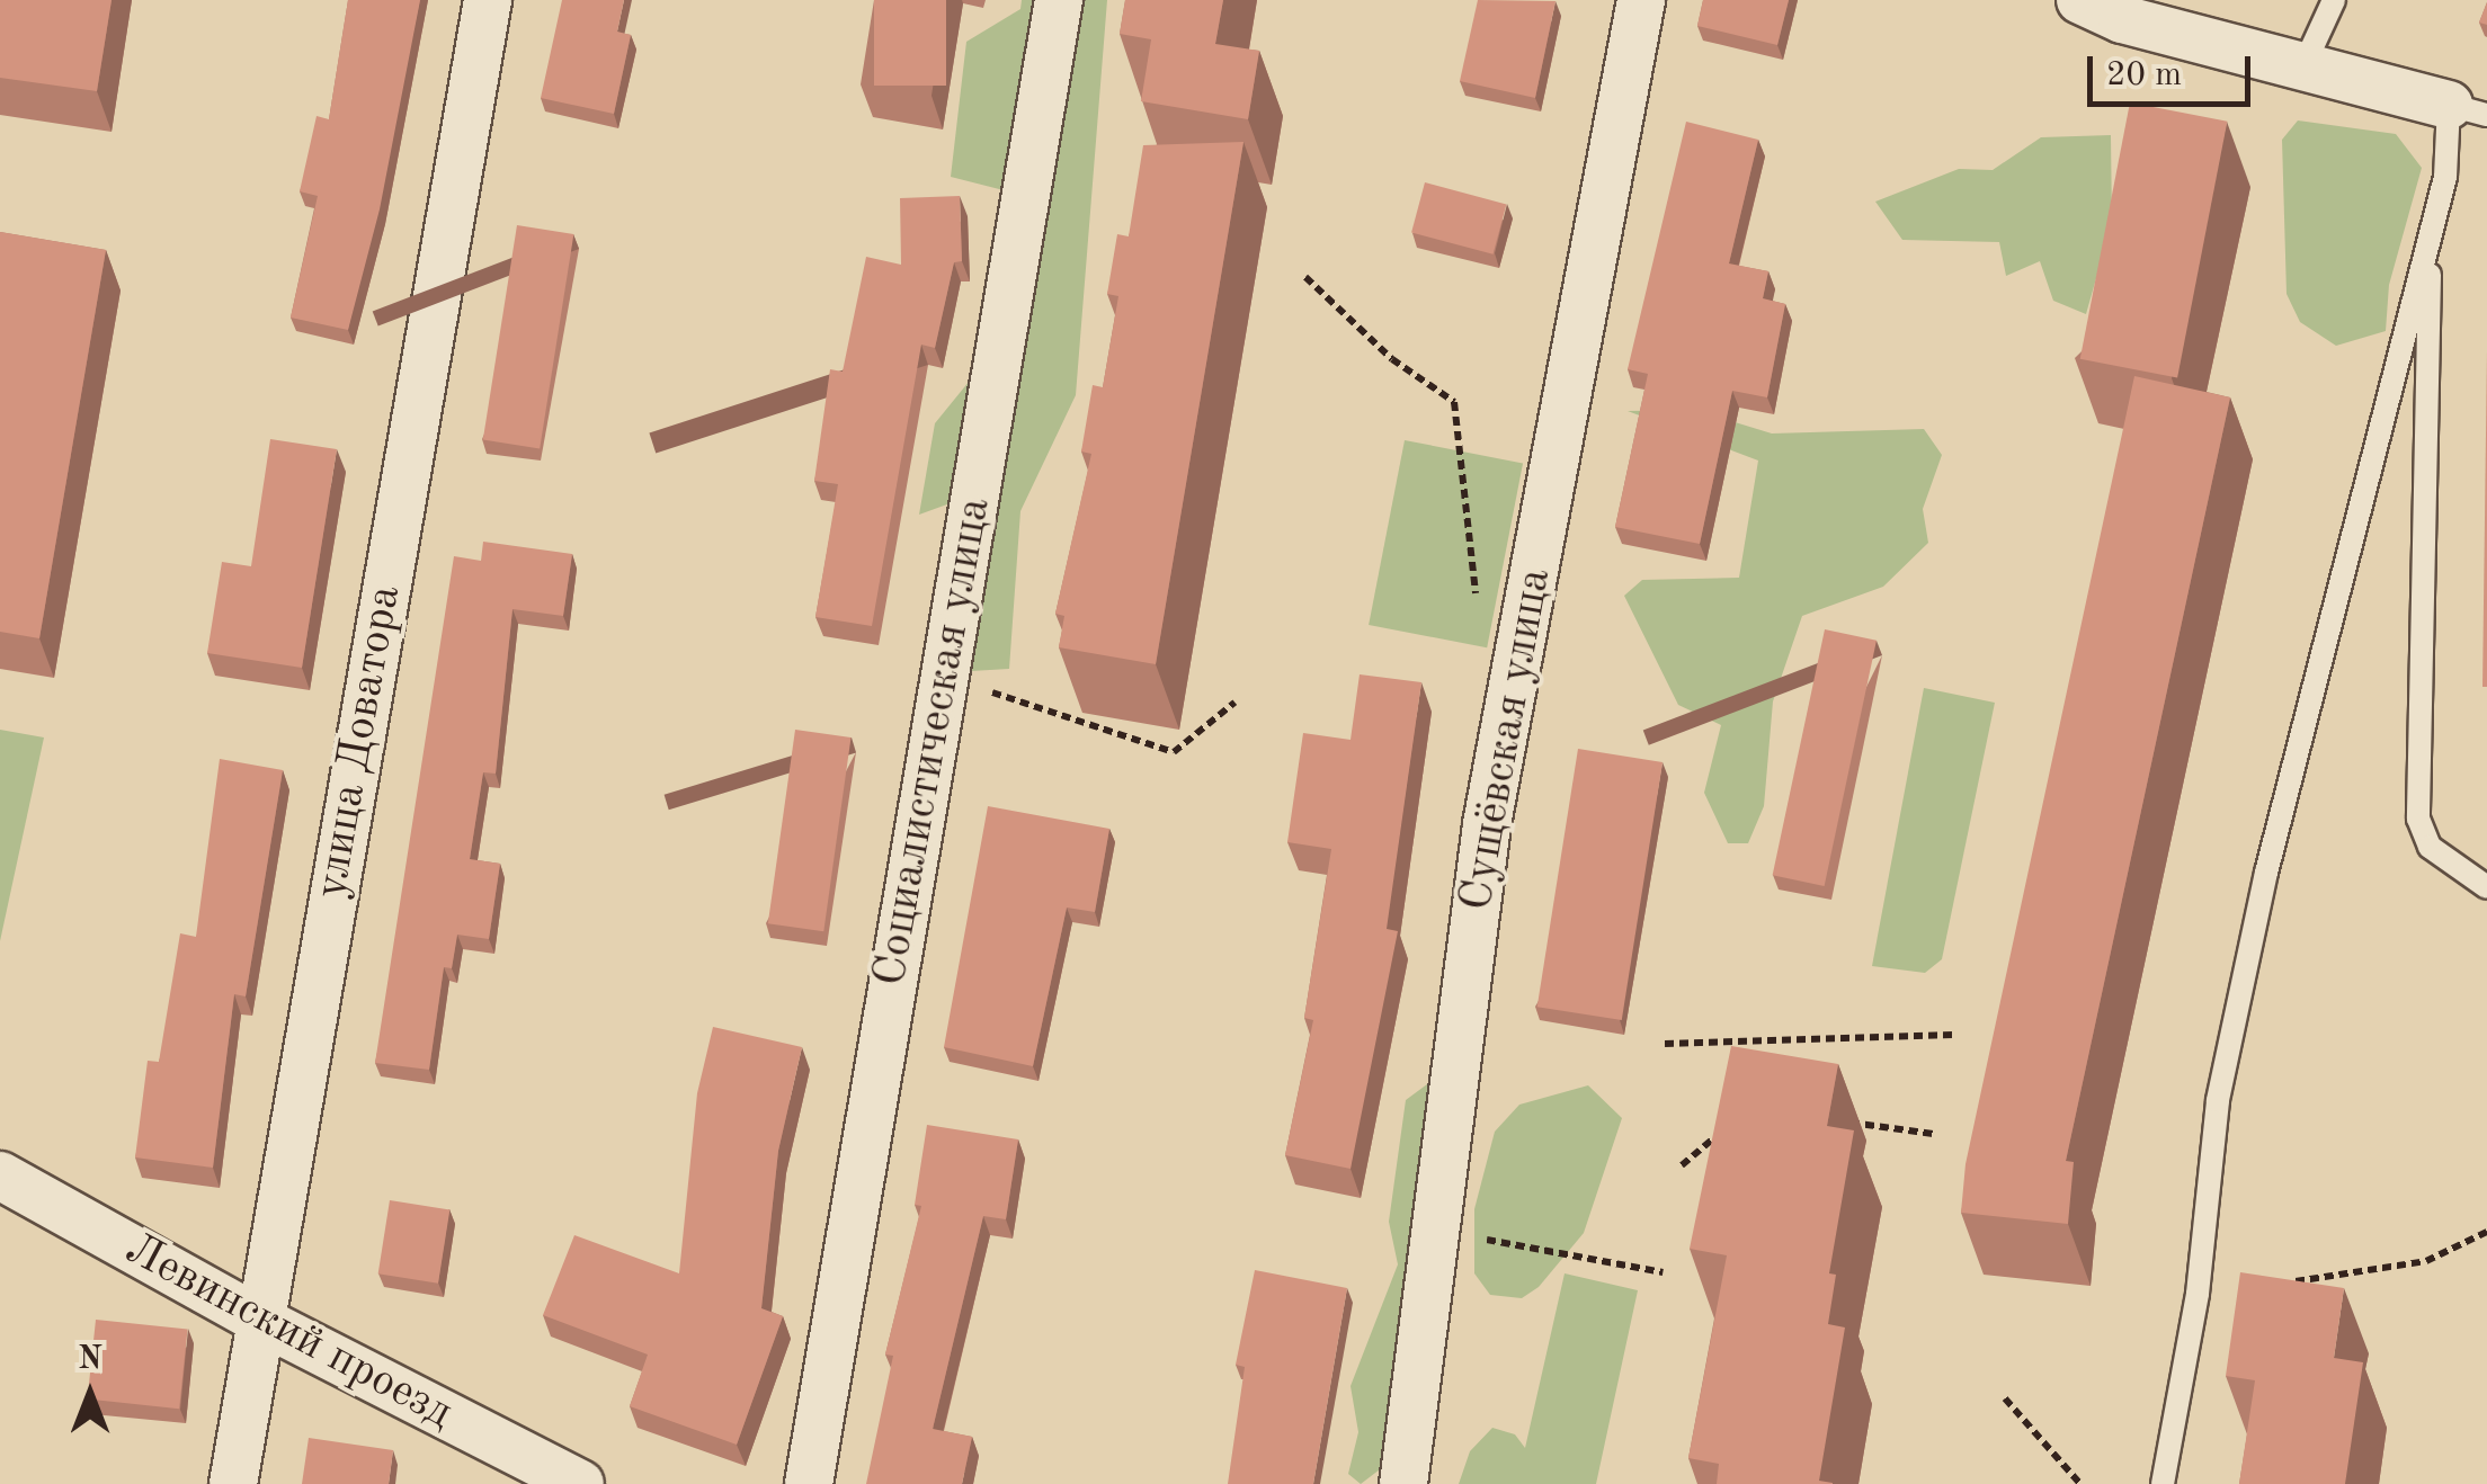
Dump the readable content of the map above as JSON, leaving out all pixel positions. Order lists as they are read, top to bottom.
{
  "streets": {
    "street": [
      "Сущёвская улица",
      "улица Доватора",
      "Социалистическая улица",
      "Левинский проезд"
    ]
  },
  "crossings": [
    ["улица Доватора", "Левинский проезд"]
  ],
  "scale_bar": "20 m",
  "north": "top"
}
